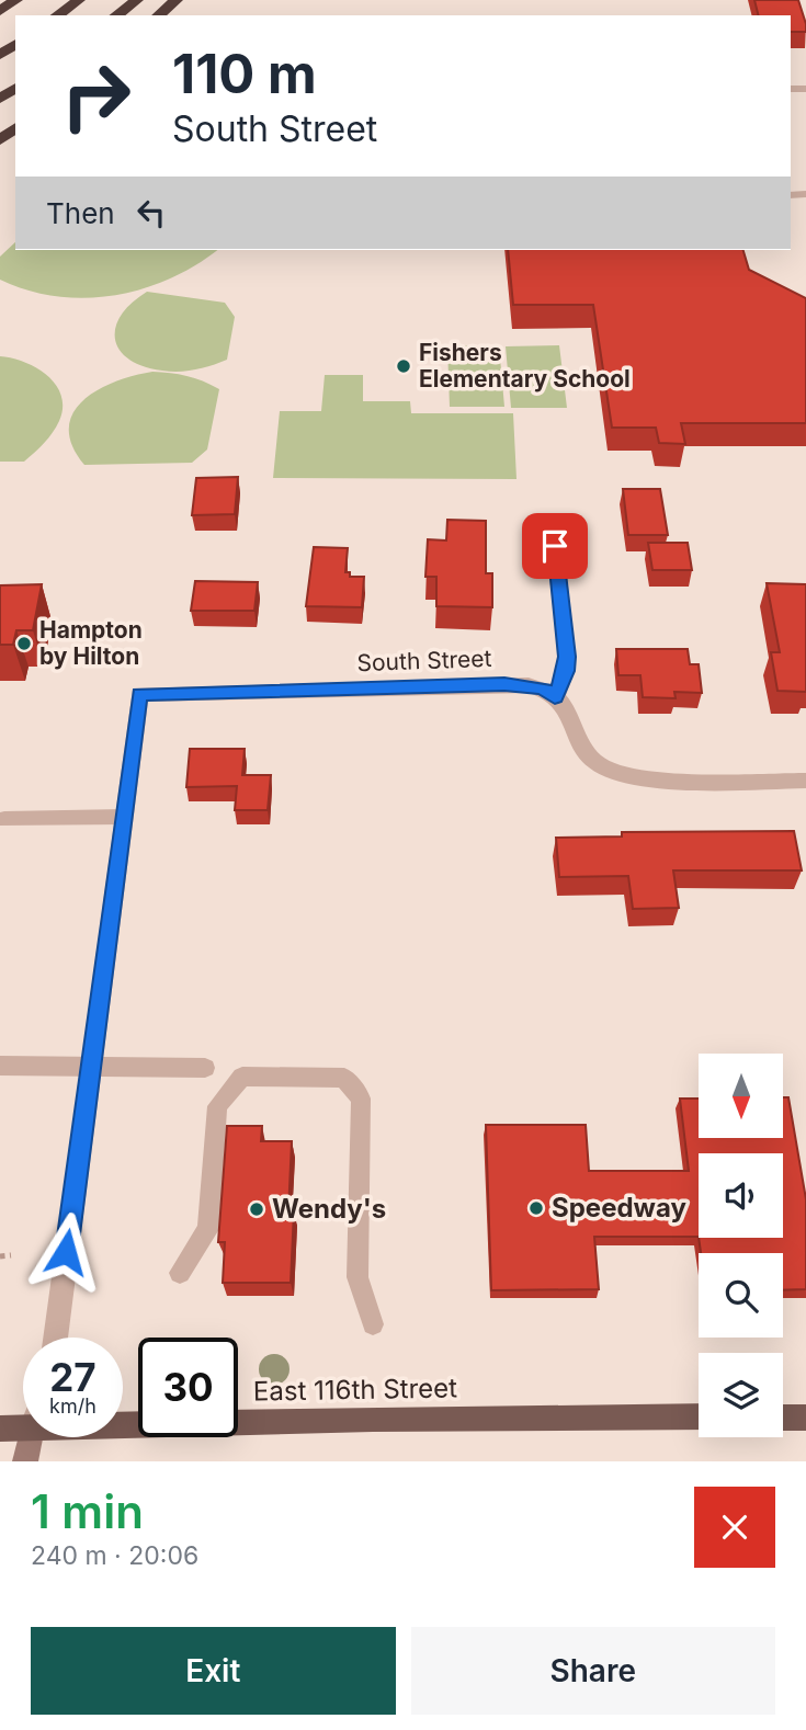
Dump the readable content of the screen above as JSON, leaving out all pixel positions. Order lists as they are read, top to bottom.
{
  "streets": {
    "main road": ["East 116th Street"],
    "street": ["South Street"]
  },
  "places": [
    "Fishers Elementary School",
    "Hampton by Hilton",
    "Speedway",
    "Wendy's"
  ],
  "north": "bottom",
  "page": {
    "turn": ["110 m", "South Street"],
    "then": "Then",
    "speed": "27 km/h",
    "limit": "30",
    "heading": ["1 min", "240 m · 20:06"],
    "buttons": ["Exit", "Share"]
  }
}
